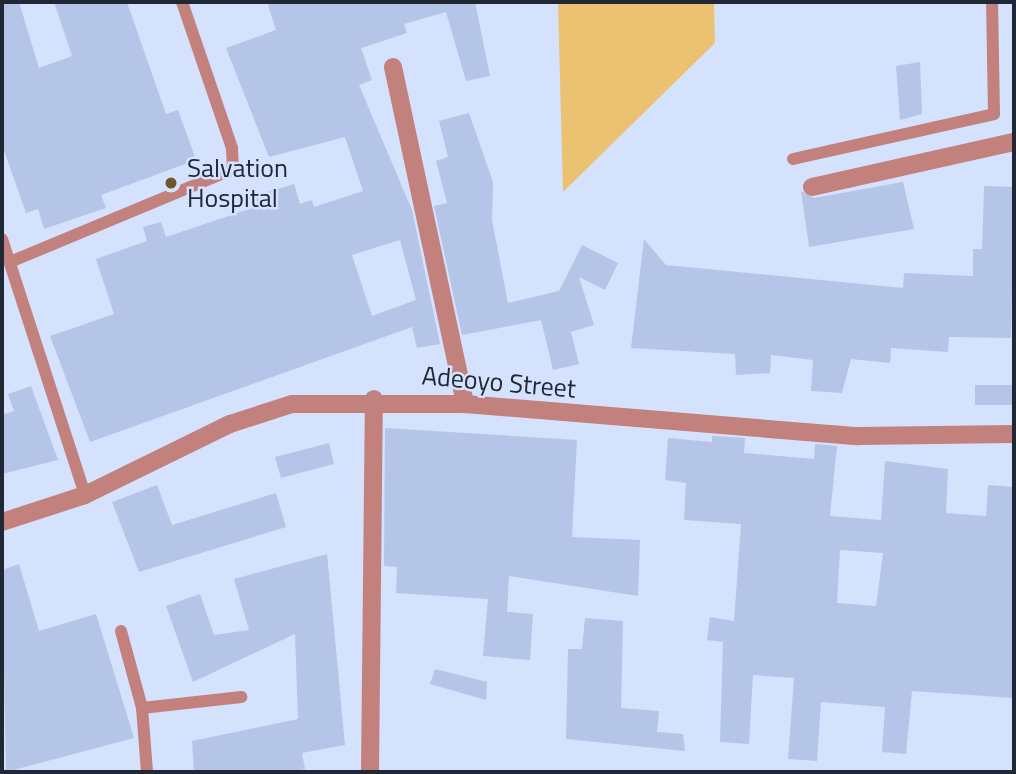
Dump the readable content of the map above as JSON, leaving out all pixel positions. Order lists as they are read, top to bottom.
{
  "streets": {
    "street": ["Adeoyo Street"]
  },
  "places": ["Salvation Hospital"]
}
